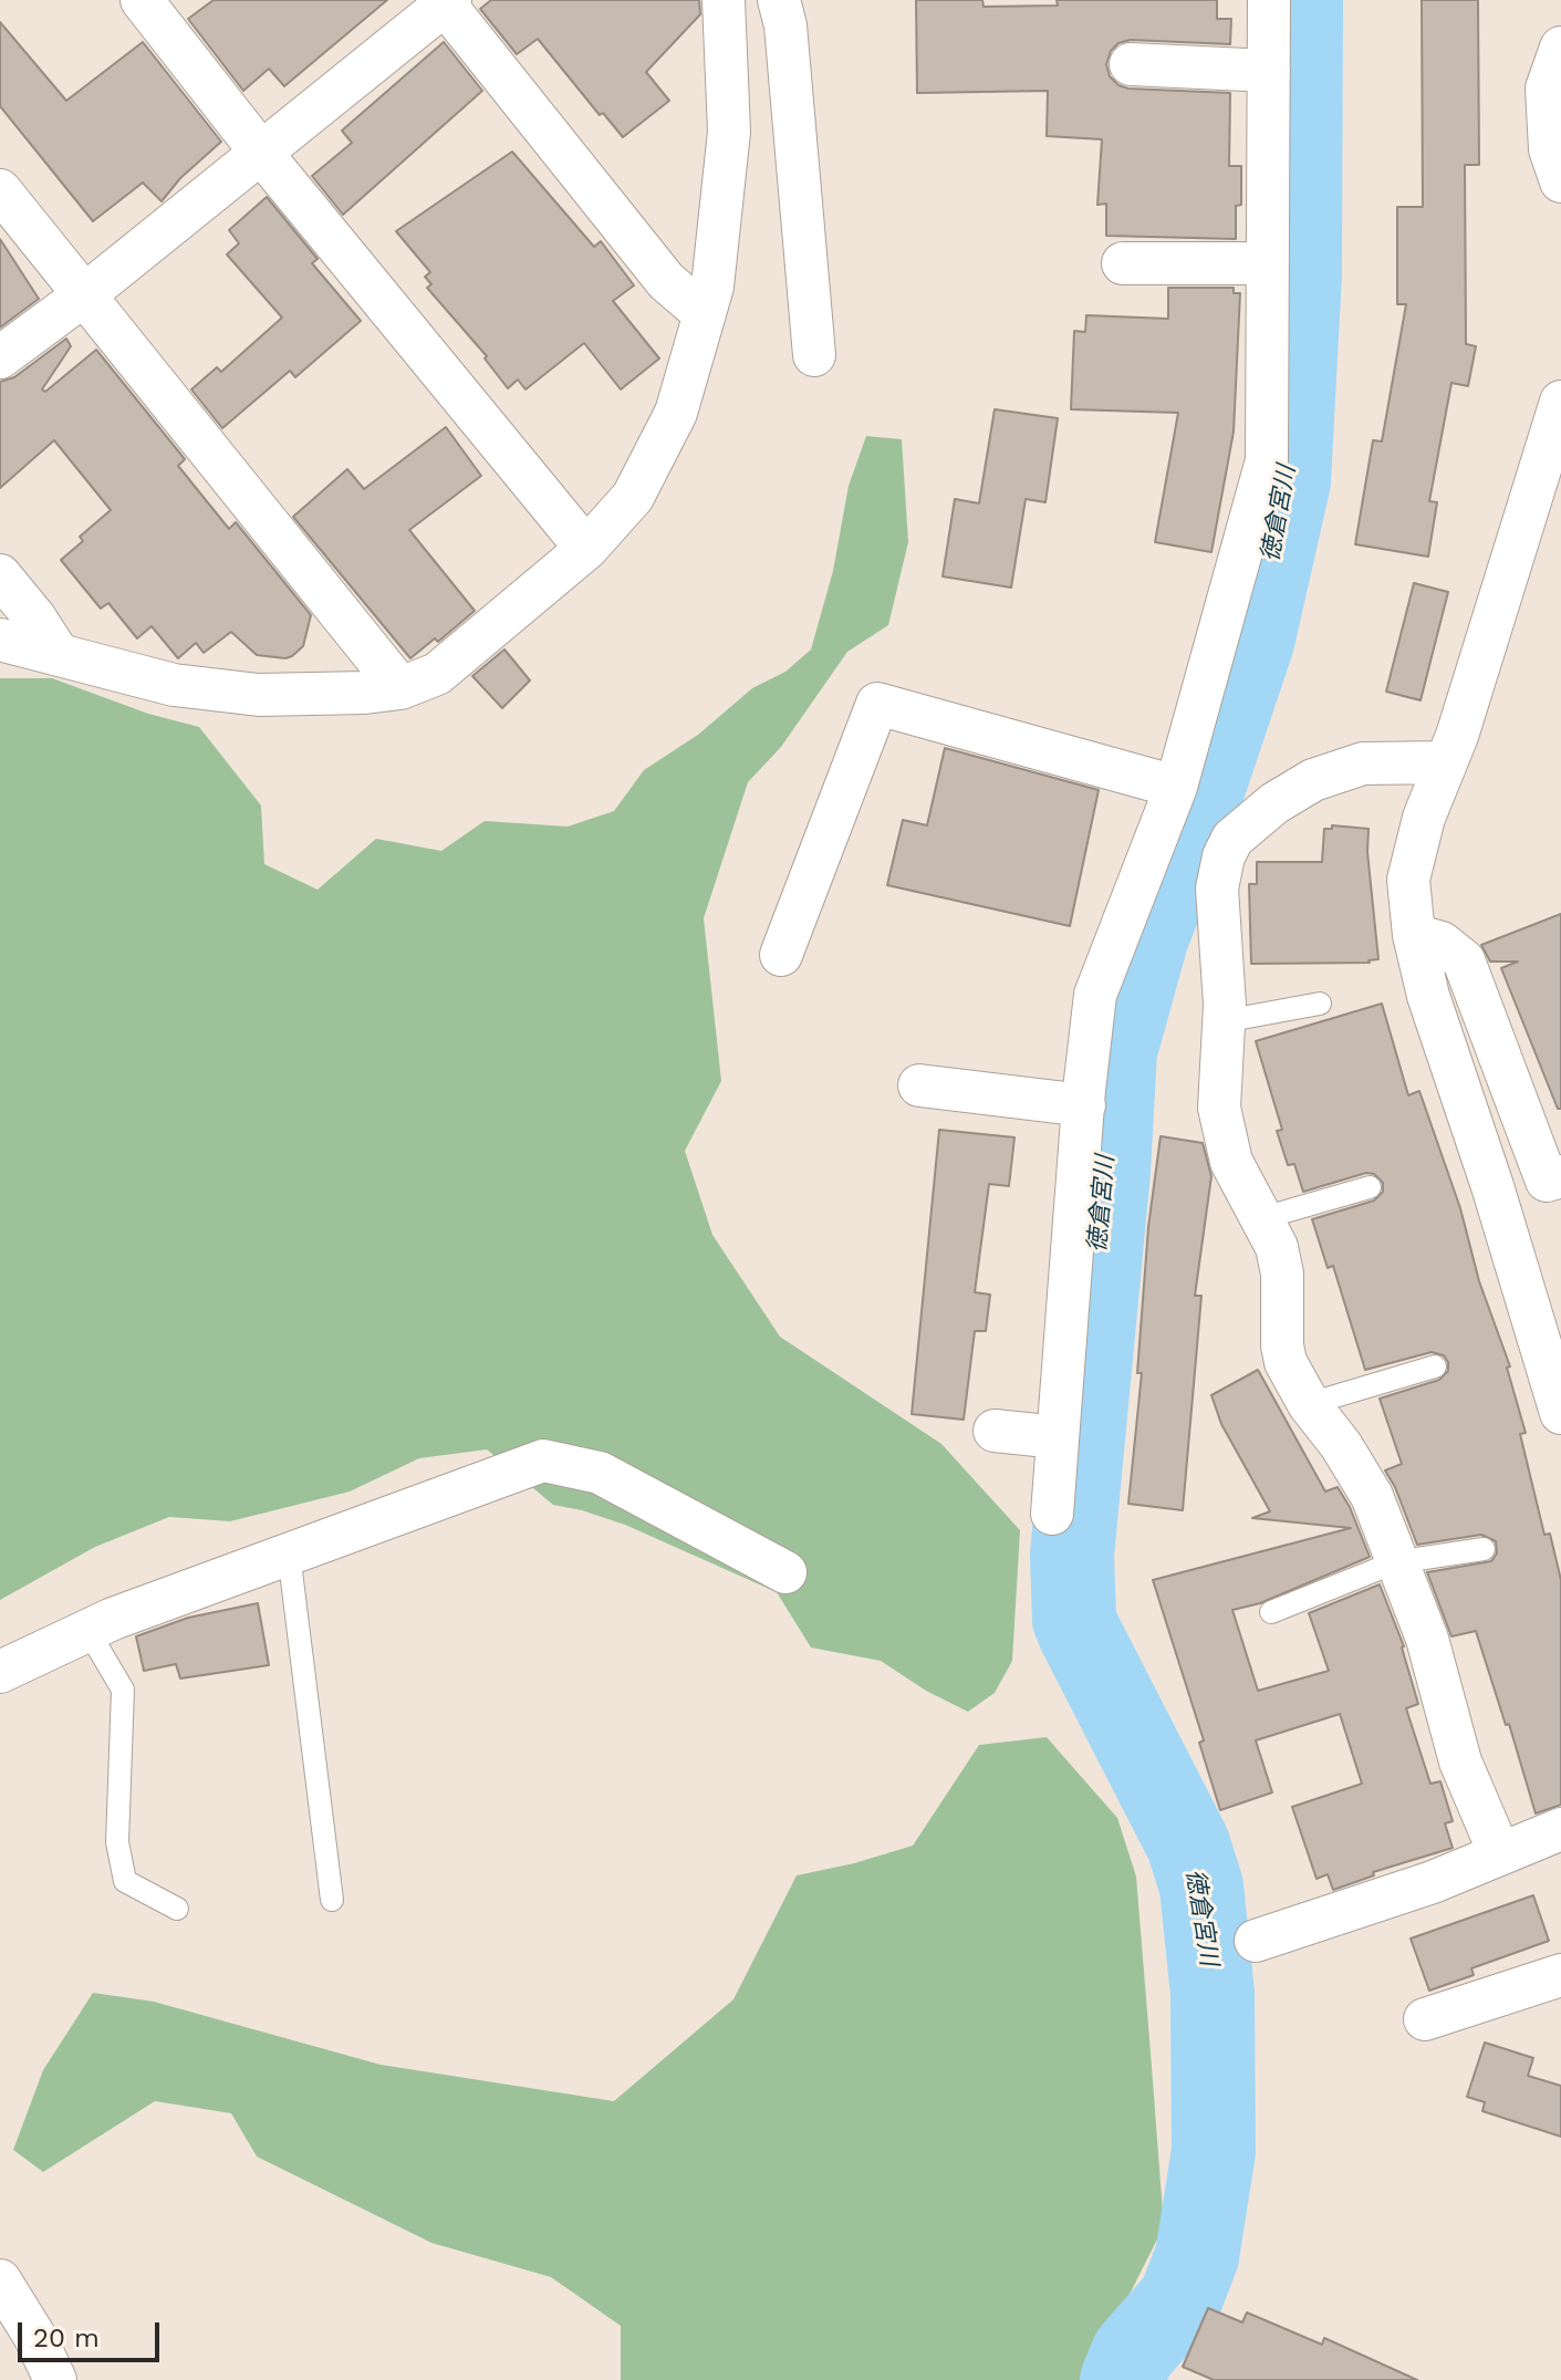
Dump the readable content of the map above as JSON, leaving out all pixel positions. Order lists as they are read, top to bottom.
{
  "water": ["徳倉宮川"],
  "scale_bar": "20 m"
}
